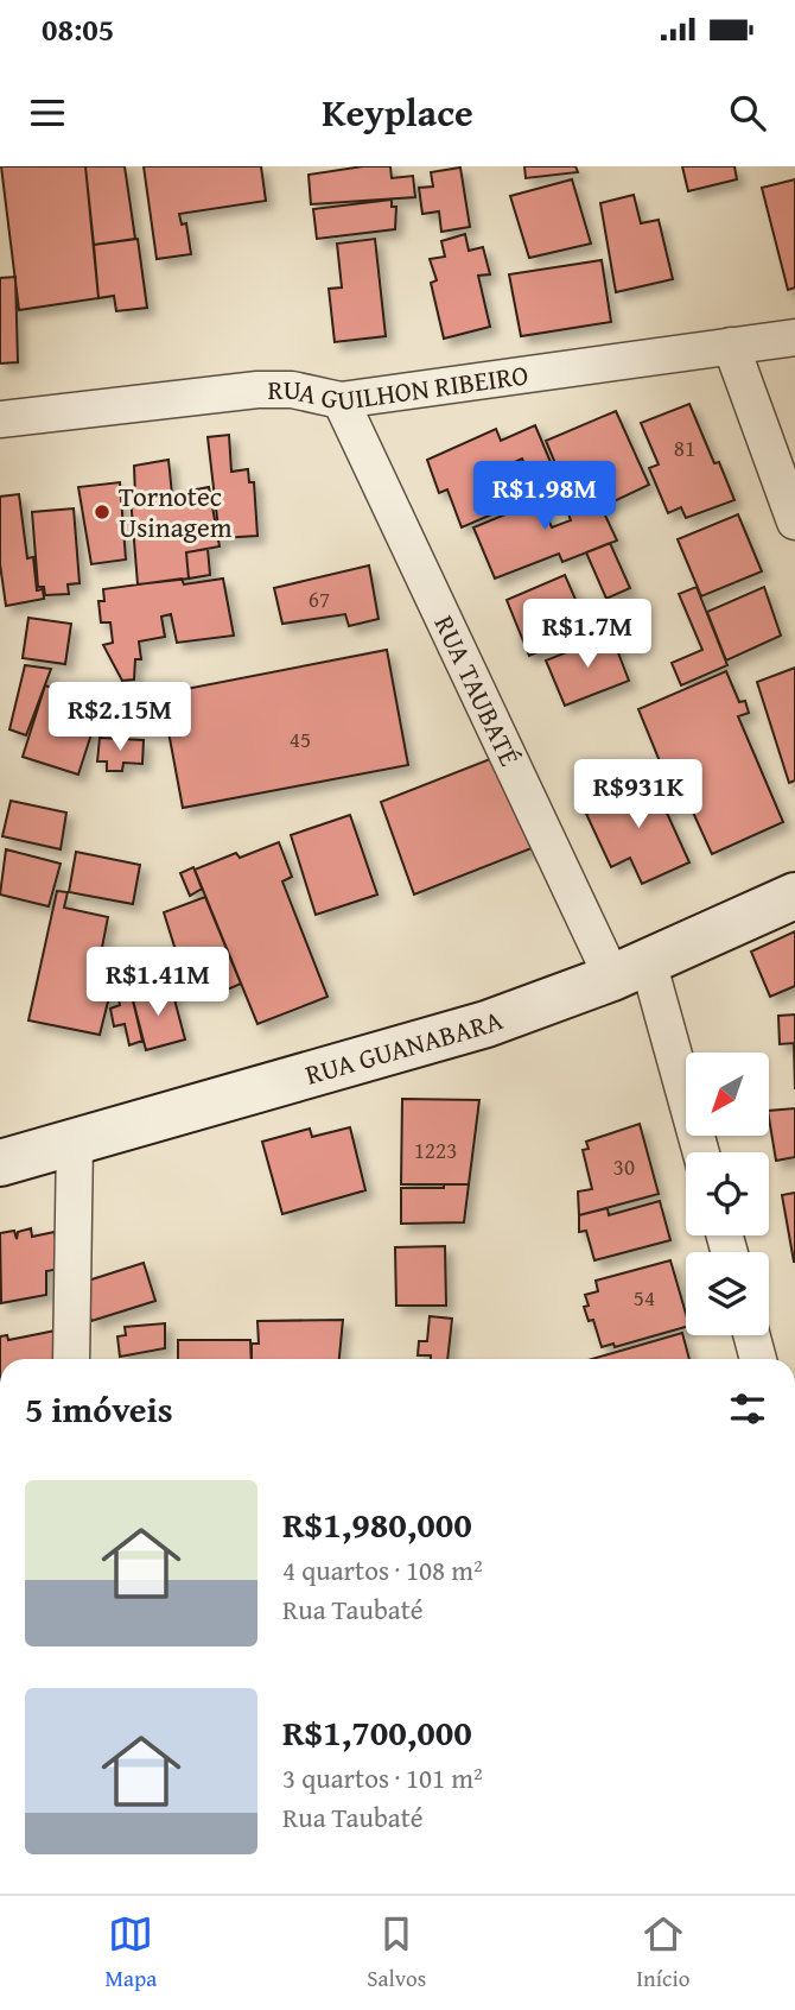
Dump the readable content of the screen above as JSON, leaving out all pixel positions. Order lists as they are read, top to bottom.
{
  "streets": {
    "main road": ["RUA GUANABARA"],
    "street": ["RUA GUILHON RIBEIRO", "RUA TAUBATÉ"]
  },
  "crossings": [
    ["RUA GUILHON RIBEIRO", "RUA TAUBATÉ"],
    ["RUA TAUBATÉ", "RUA GUANABARA"]
  ],
  "places": ["Tornotec Usinagem"],
  "house_numbers": [
    "81",
    "67",
    "45",
    "1223",
    "30",
    "54"
  ],
  "north": "bottom left",
  "page": {
    "status": "08:05",
    "header": "Keyplace",
    "price": [
      "R$1.98M",
      "R$1.7M",
      "R$2.15M",
      "R$931K",
      "R$1.41M"
    ],
    "heading": "5 imóveis",
    "list": [
      {
        "name": "R$1,980,000",
        "note": "4 quartos · 108 m² · Rua Taubaté"
      },
      {
        "name": "R$1,700,000",
        "note": "3 quartos · 101 m² · Rua Taubaté"
      }
    ],
    "tabs": ["Mapa", "Salvos", "Início"]
  }
}
